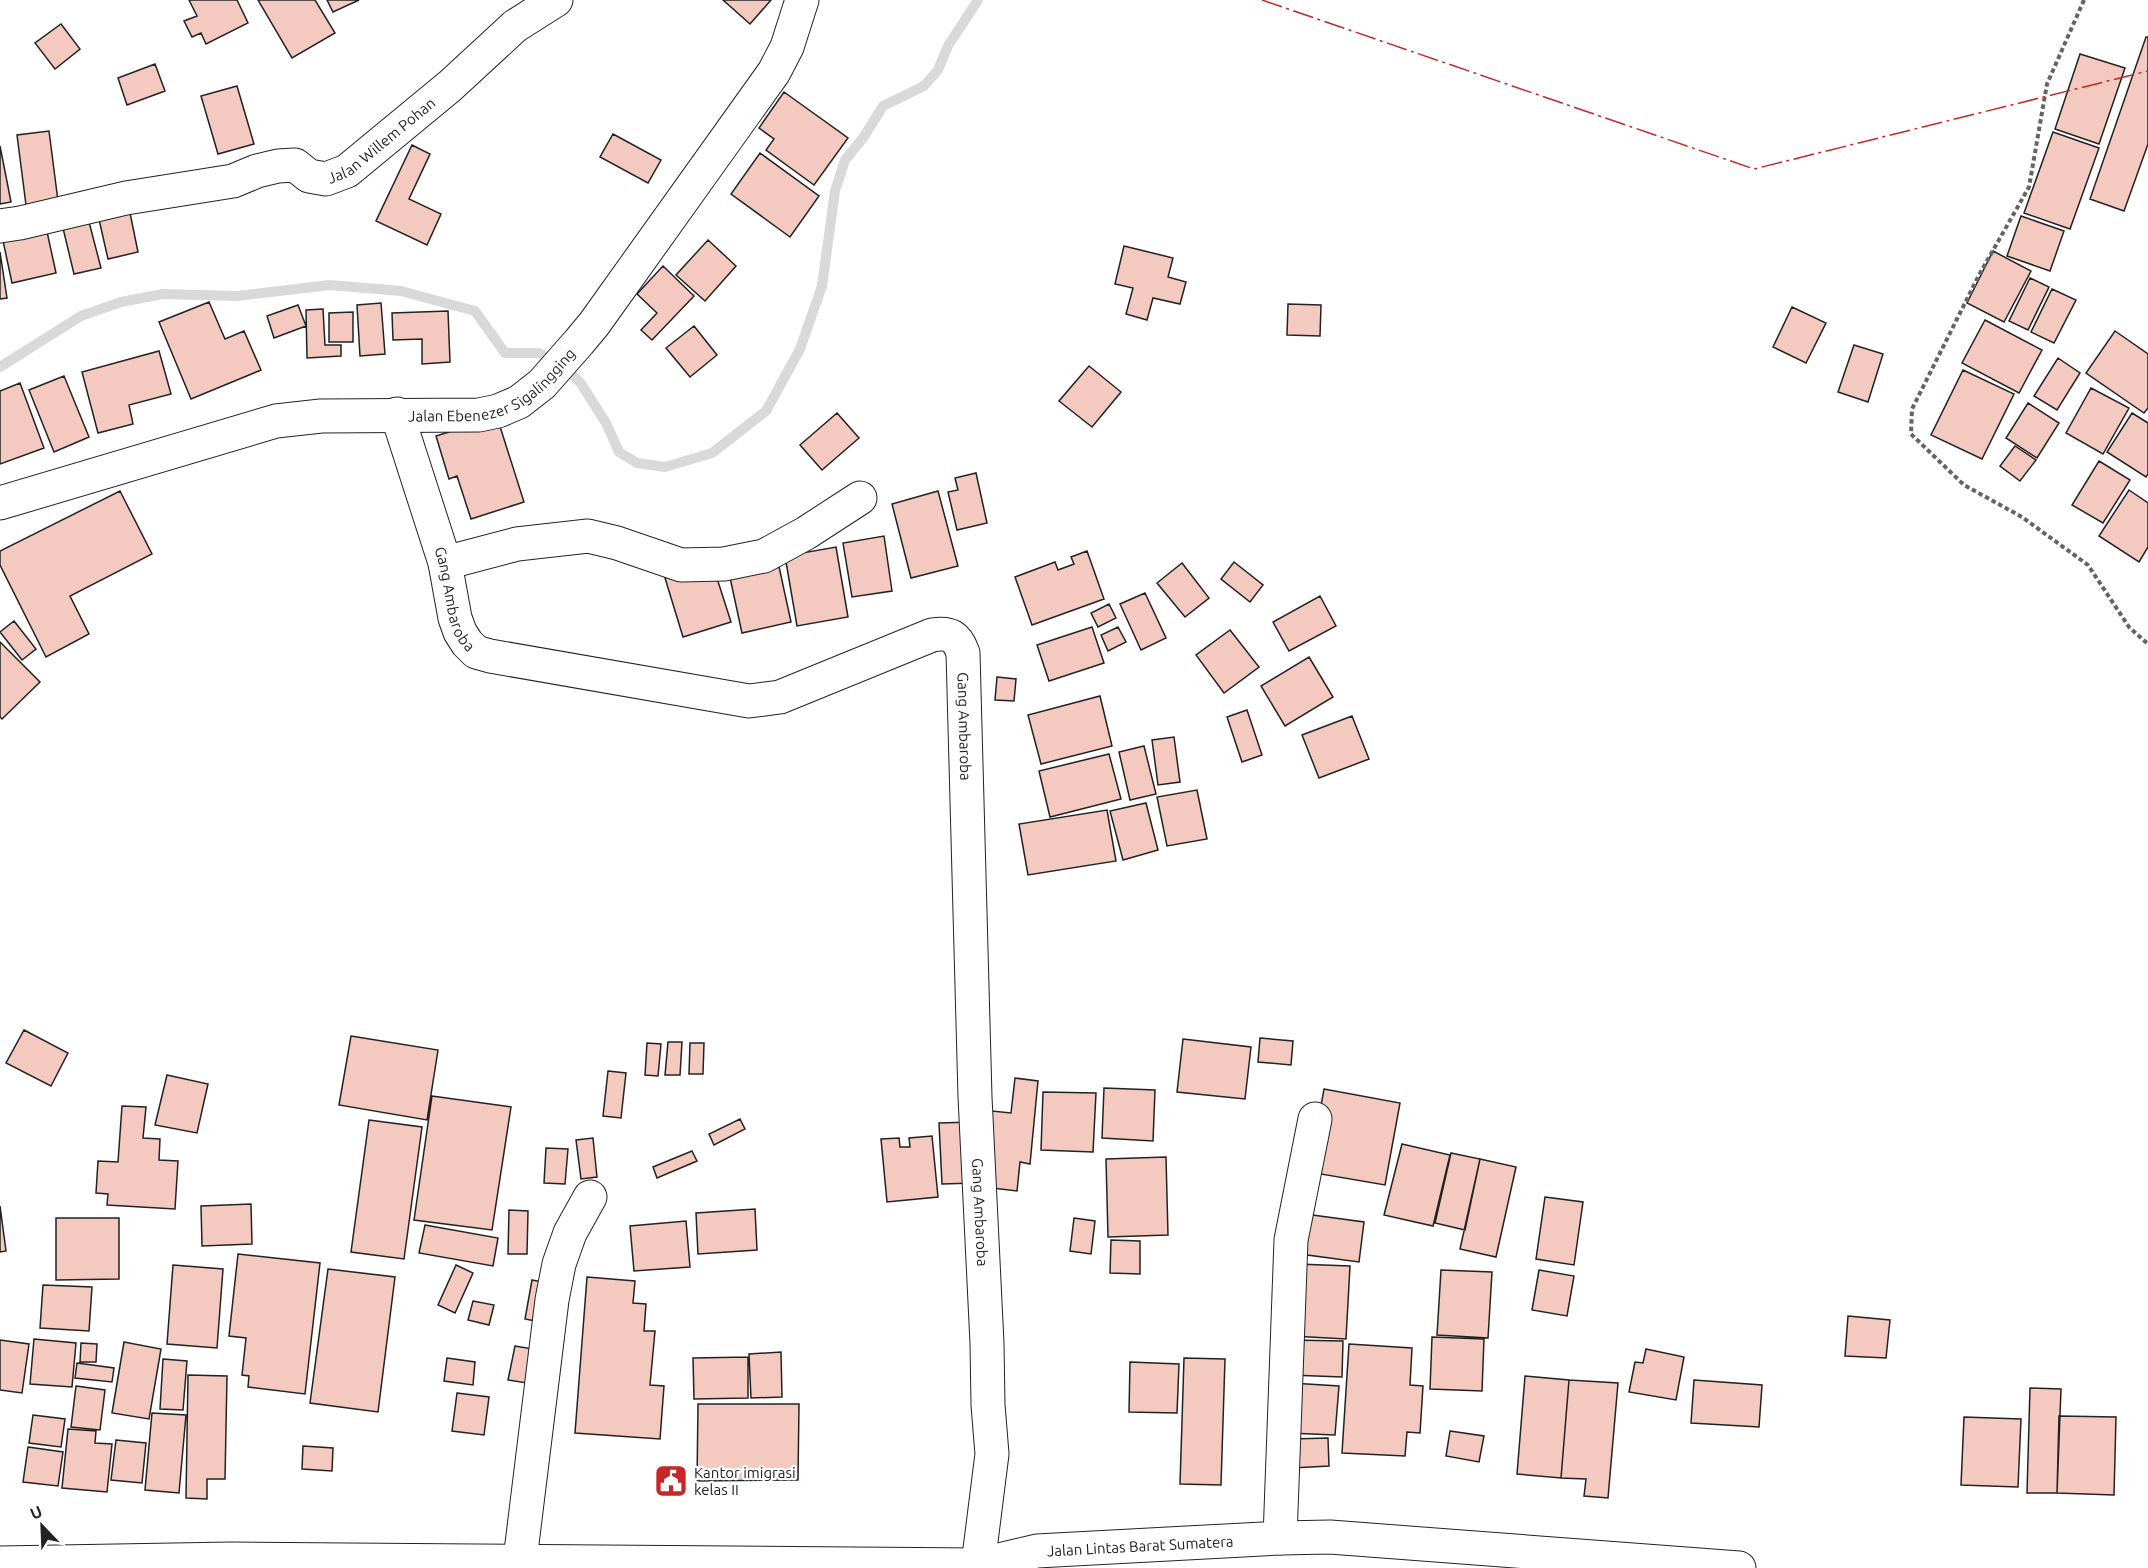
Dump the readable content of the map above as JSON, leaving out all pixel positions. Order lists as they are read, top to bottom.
{
  "streets": {
    "main road": [
      "Jalan Willem Pohan",
      "Jalan Ebenezer Sigalingging",
      "Gang Ambaroba",
      "Jalan Lintas Barat Sumatera"
    ]
  },
  "crossings": [
    ["Jalan Ebenezer Sigalingging", "Gang Ambaroba"],
    ["Gang Ambaroba", "Jalan Lintas Barat Sumatera"]
  ],
  "places": {
    "public building": ["Kantor imigrasi kelas II"]
  },
  "north": "top left"
}
